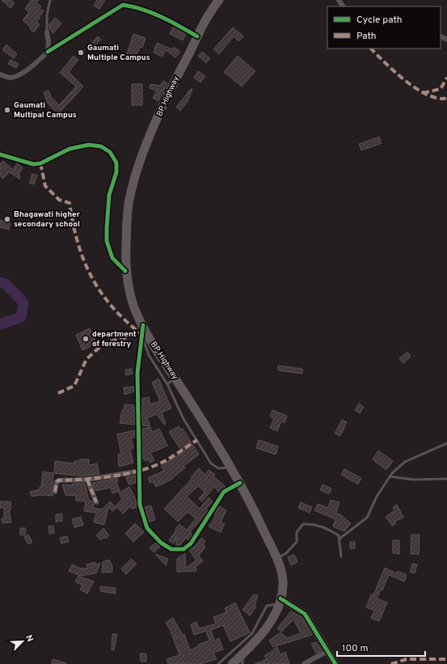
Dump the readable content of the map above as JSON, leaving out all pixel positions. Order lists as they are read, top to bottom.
{
  "streets": {
    "highway": ["BP Highway"]
  },
  "places": [
    "Gaumati Multiple Campus",
    "Gaumati Multipal Campus",
    "Bhagawati higher secondary school",
    "department of forestry"
  ],
  "legend": ["Cycle path", "Path"],
  "scale_bar": "100 m",
  "north": "top right"
}
